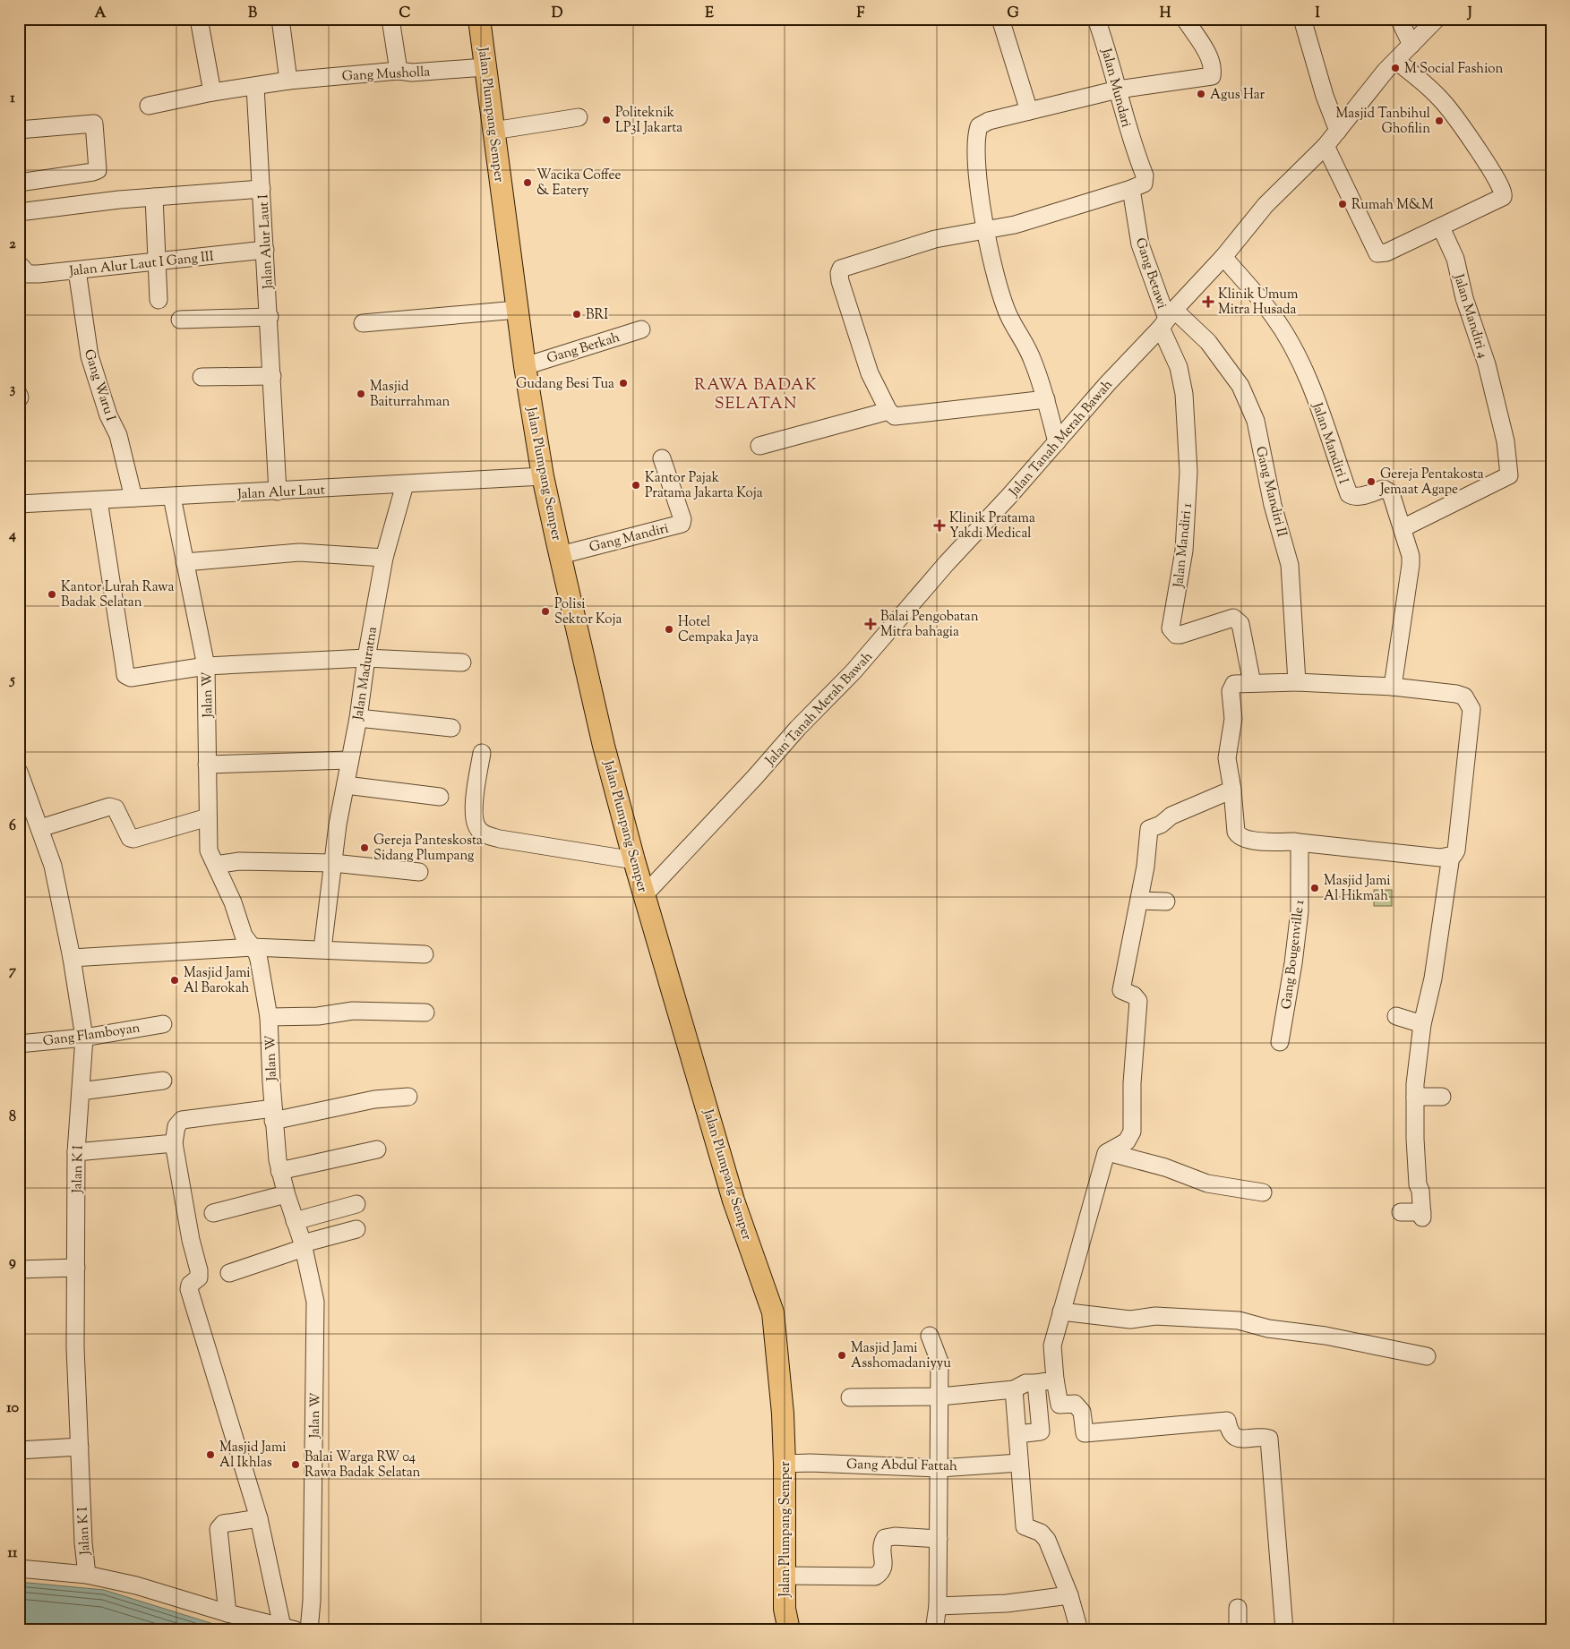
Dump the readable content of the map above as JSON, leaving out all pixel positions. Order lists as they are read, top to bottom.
{
  "streets": {
    "main road": ["Jalan Plumpang Semper"],
    "street": [
      "Gang Musholla",
      "Jalan Mundari",
      "Jalan Alur Laut I",
      "Jalan Alur Laut I Gang III",
      "Gang Betawi",
      "Jalan Mandiri 4",
      "Gang Berkah",
      "Gang Waru I",
      "Jalan Tanah Merah Bawah",
      "Jalan Mandiri I",
      "Jalan Alur Laut",
      "Gang Mandiri II",
      "Gang Mandiri",
      "Jalan Mandiri 1",
      "Jalan Maduratna",
      "Jalan W",
      "Gang Bougenville 1",
      "Gang Flamboyan",
      "Jalan K I",
      "Gang Abdul Fattah"
    ]
  },
  "crossings": [
    ["Gang Musholla", "Jalan Plumpang Semper"],
    ["Jalan Mundari", "Gang Betawi"],
    ["Jalan Plumpang Semper", "Gang Berkah"],
    ["Jalan Plumpang Semper", "Jalan Tanah Merah Bawah"],
    ["Jalan Plumpang Semper", "Jalan Alur Laut"],
    ["Jalan Plumpang Semper", "Gang Mandiri"],
    ["Jalan Plumpang Semper", "Gang Abdul Fattah"],
    ["Jalan Alur Laut I", "Jalan Alur Laut I Gang III"],
    ["Jalan Alur Laut I", "Jalan Alur Laut"],
    ["Jalan Alur Laut I Gang III", "Gang Waru I"],
    ["Gang Betawi", "Jalan Tanah Merah Bawah"],
    ["Gang Betawi", "Gang Mandiri II"],
    ["Gang Betawi", "Jalan Mandiri 1"],
    ["Jalan Mandiri 4", "Jalan Mandiri I"],
    ["Gang Waru I", "Jalan Alur Laut"],
    ["Jalan Tanah Merah Bawah", "Jalan Mandiri I"],
    ["Jalan Tanah Merah Bawah", "Gang Mandiri II"],
    ["Jalan Tanah Merah Bawah", "Jalan Mandiri 1"],
    ["Jalan Alur Laut", "Jalan Maduratna"],
    ["Jalan Alur Laut", "Jalan W"],
    ["Gang Mandiri II", "Jalan Mandiri 1"],
    ["Gang Flamboyan", "Jalan K I"]
  ],
  "districts": ["RAWA BADAK SELATAN"],
  "places": {
    "other": [
      "M Social Fashion",
      "Agus Har",
      "Politeknik LP3I Jakarta",
      "Masjid Tanbihul Ghofilin",
      "Wacika Coffee & Eatery",
      "Rumah M&M",
      "BRI",
      "Gudang Besi Tua",
      "Masjid Baiturrahman",
      "Gereja Pentakosta Jemaat Agape",
      "Kantor Pajak Pratama Jakarta Koja",
      "Kantor Lurah Rawa Badak Selatan",
      "Polisi Sektor Koja",
      "Hotel Cempaka Jaya",
      "Gereja Panteskosta Sidang Plumpang",
      "Masjid Jami Al Hikmah",
      "Masjid Jami Al Barokah",
      "Masjid Jami Asshomadaniyyu",
      "Masjid Jami Al Ikhlas",
      "Balai Warga RW 04 Rawa Badak Selatan"
    ],
    "health": ["Klinik Umum Mitra Husada", "Klinik Pratama Yakdi Medical", "Balai Pengobatan Mitra bahagia"]
  },
  "grid": {
    "columns": [
      "A",
      "B",
      "C",
      "D",
      "E",
      "F",
      "G",
      "H",
      "I",
      "J"
    ],
    "rows": [
      "1",
      "2",
      "3",
      "4",
      "5",
      "6",
      "7",
      "8",
      "9",
      "10",
      "11"
    ]
  }
}
